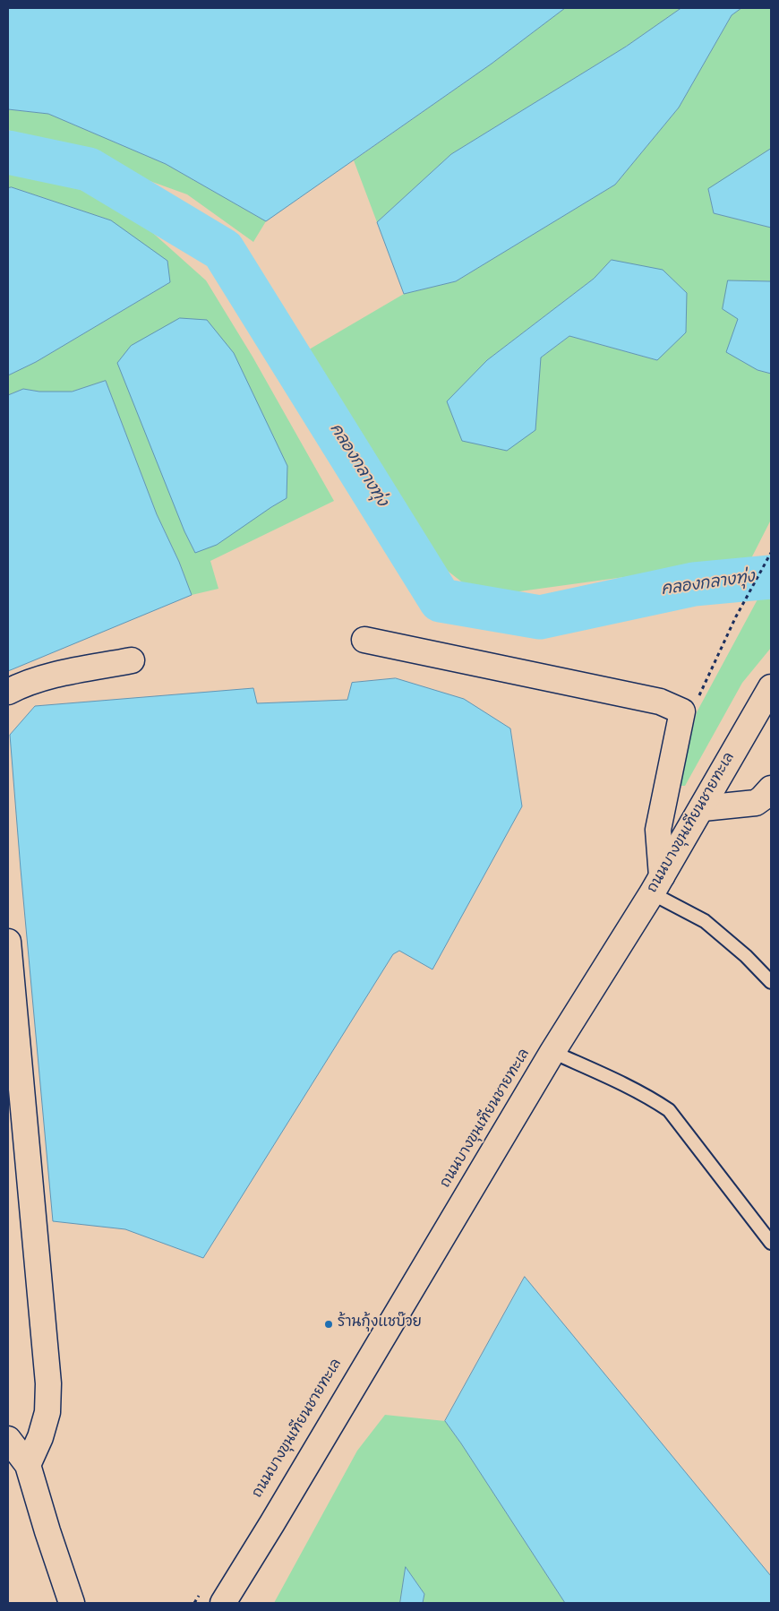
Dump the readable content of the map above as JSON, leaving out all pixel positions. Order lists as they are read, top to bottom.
{
  "streets": {
    "street": ["ถนนบางขุนเทียนชายทะเล"]
  },
  "water": ["คลองกลางทุ่ง"],
  "places": ["ร้านกุ้งแชบ๊วย"]
}
